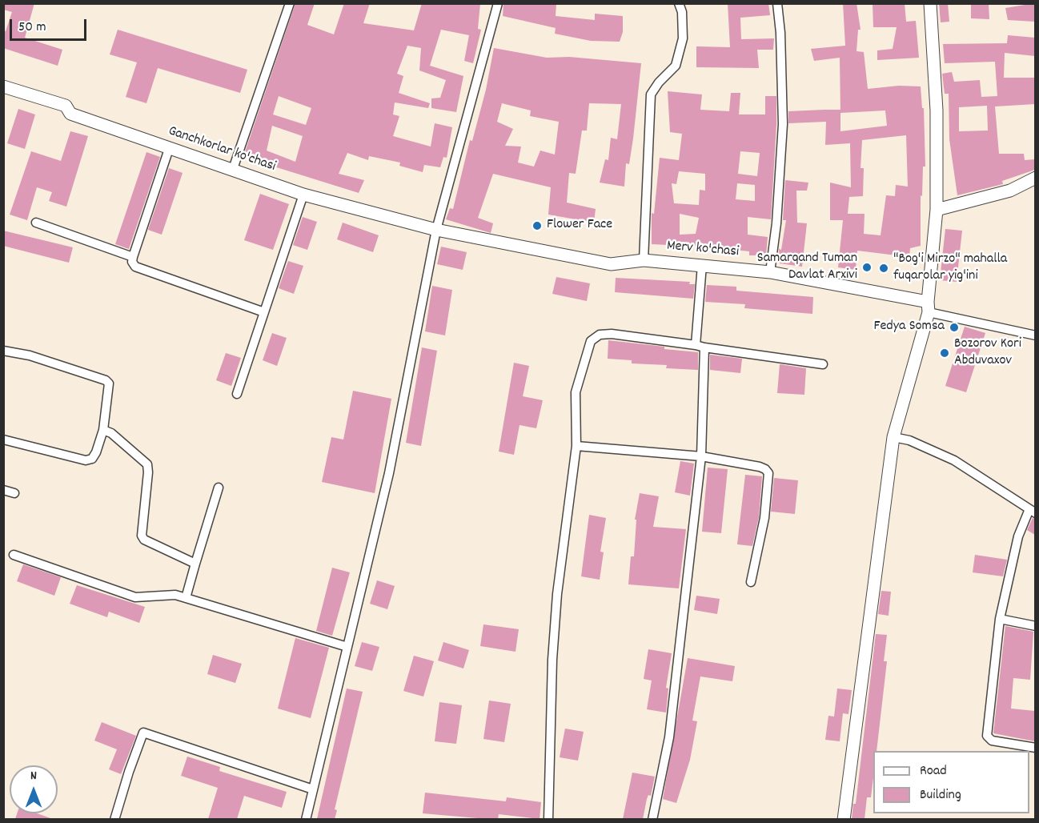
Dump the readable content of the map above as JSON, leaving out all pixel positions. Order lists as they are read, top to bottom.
{
  "streets": {
    "street": ["Ganchkorlar ko'chasi", "Merv ko'chasi"]
  },
  "crossings": [
    ["Ganchkorlar ko'chasi", "Merv ko'chasi"]
  ],
  "places": [
    "Flower Face",
    "Samarqand Tuman Davlat Arxivi",
    "\"Bog'i Mirzo\" mahalla fuqarolar yig'ini",
    "Fedya Somsa",
    "Bozorov Kori Abduvaxov"
  ],
  "legend": ["Road", "Building"],
  "scale_bar": "50 m",
  "north": "top"
}
